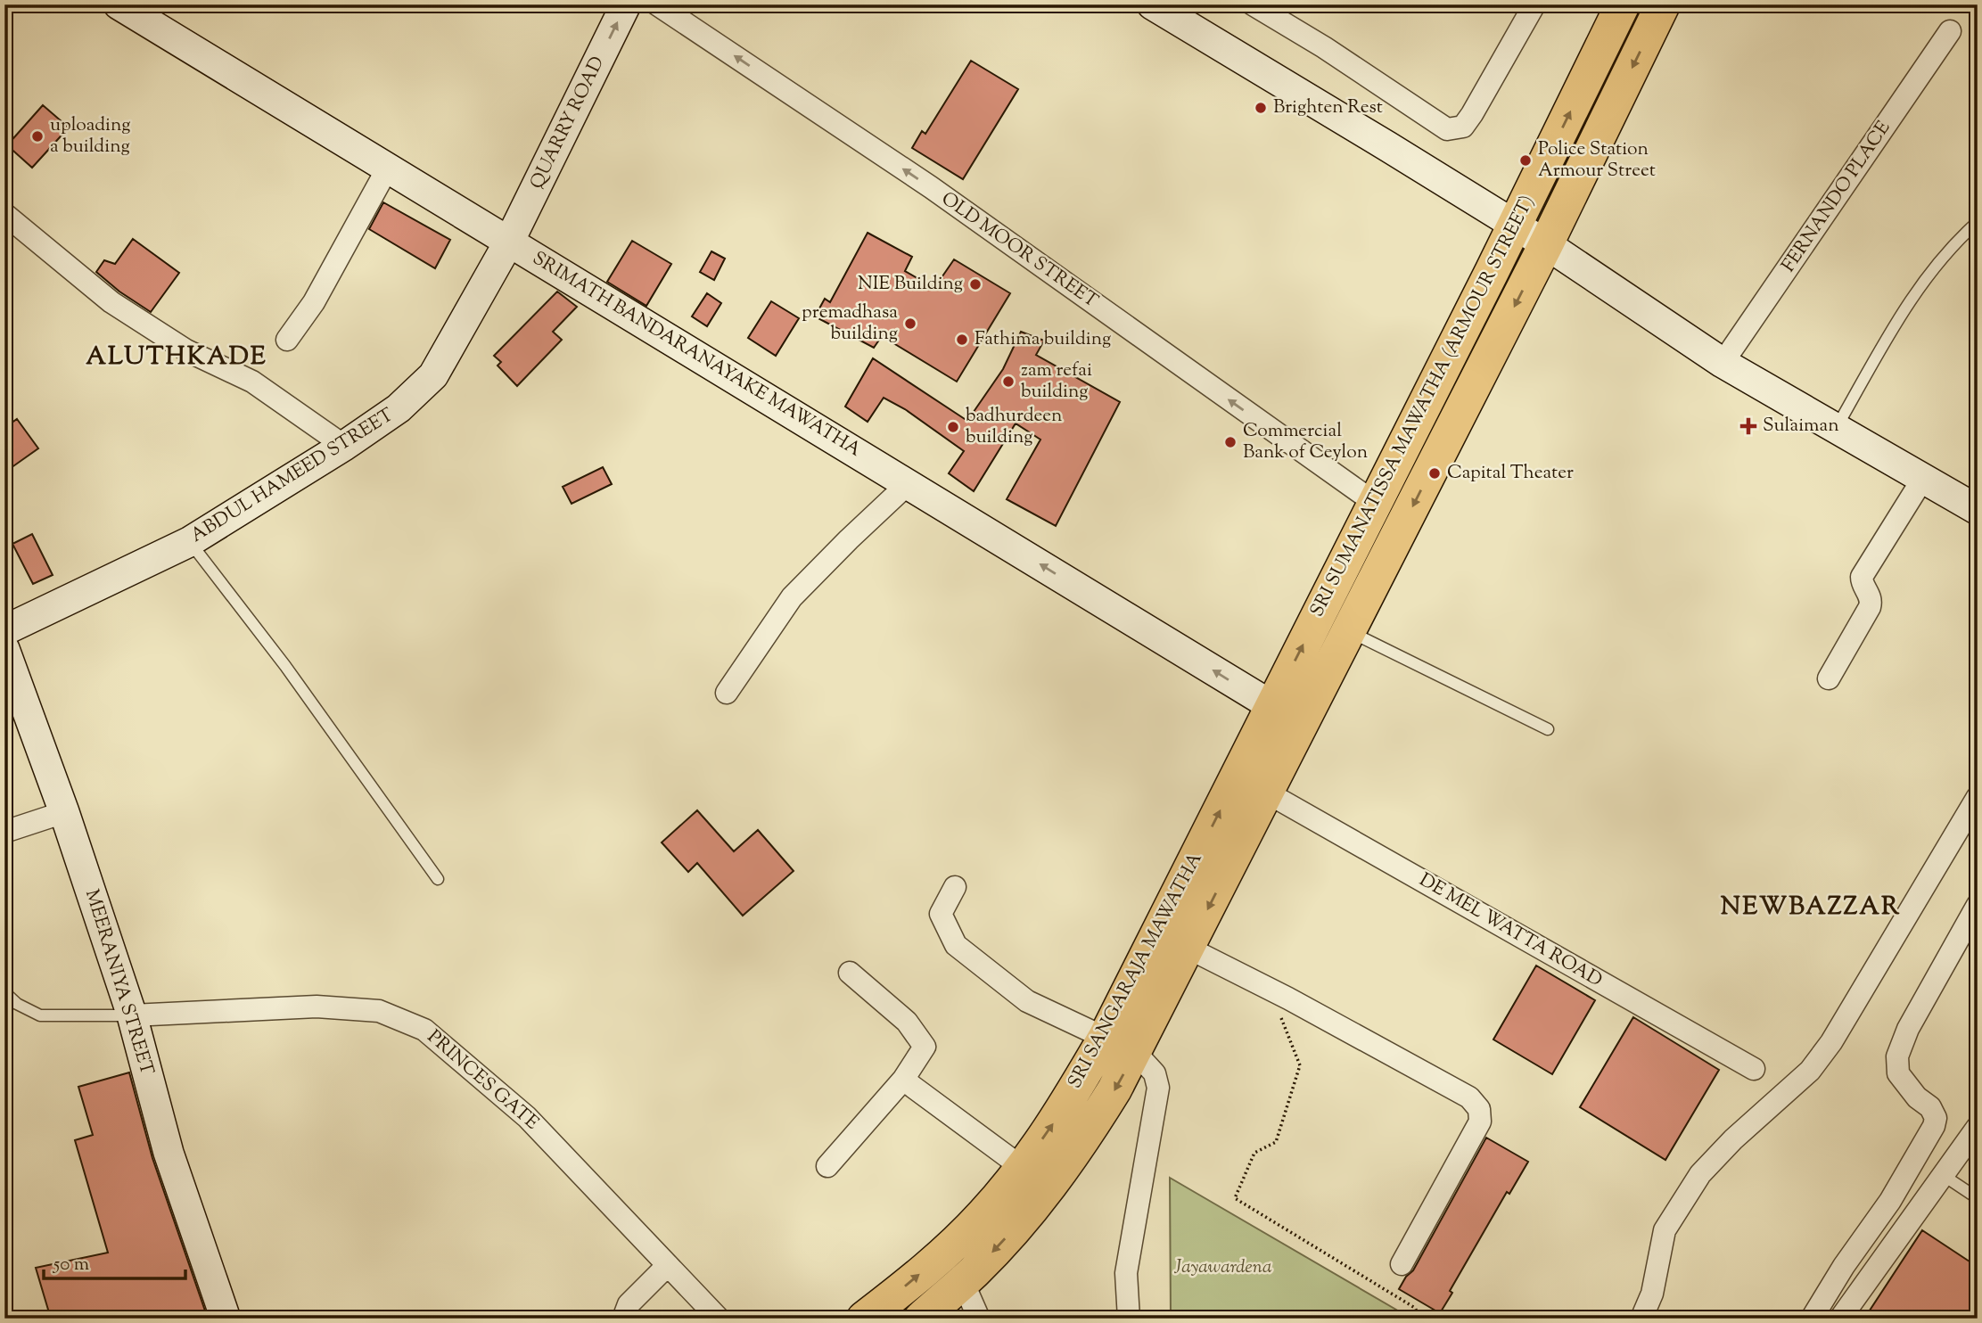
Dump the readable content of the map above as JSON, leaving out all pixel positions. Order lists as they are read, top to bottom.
{
  "streets": {
    "main road": ["SRI SUMANATISSA MAWATHA (ARMOUR STREET)", "SRI SANGARAJA MAWATHA"],
    "street": [
      "QUARRY ROAD",
      "FERNANDO PLACE",
      "OLD MOOR STREET",
      "SRIMATH BANDARANAYAKE MAWATHA",
      "ABDUL HAMEED STREET",
      "DE MEL WATTA ROAD",
      "MEERANIYA STREET",
      "PRINCES GATE"
    ]
  },
  "crossings": [
    ["QUARRY ROAD", "SRIMATH BANDARANAYAKE MAWATHA"],
    ["QUARRY ROAD", "ABDUL HAMEED STREET"],
    ["OLD MOOR STREET", "SRI SUMANATISSA MAWATHA (ARMOUR STREET)"],
    ["SRIMATH BANDARANAYAKE MAWATHA", "SRI SUMANATISSA MAWATHA (ARMOUR STREET)"],
    ["SRIMATH BANDARANAYAKE MAWATHA", "ABDUL HAMEED STREET"],
    ["SRIMATH BANDARANAYAKE MAWATHA", "SRI SANGARAJA MAWATHA"],
    ["SRI SUMANATISSA MAWATHA (ARMOUR STREET)", "SRI SANGARAJA MAWATHA"],
    ["DE MEL WATTA ROAD", "SRI SANGARAJA MAWATHA"],
    ["MEERANIYA STREET", "PRINCES GATE"]
  ],
  "one_way": ["QUARRY ROAD", "OLD MOOR STREET", "SRI SUMANATISSA MAWATHA (ARMOUR STREET)"],
  "districts": ["ALUTHKADE", "NEWBAZZAR"],
  "parks": ["Jayawardena"],
  "places": {
    "other": [
      "Brighten Rest",
      "uploading a building",
      "Police Station Armour Street",
      "NIE Building",
      "premadhasa building",
      "Fathima building",
      "zam refai building",
      "badhurdeen building",
      "Commercial Bank of Ceylon",
      "Capital Theater"
    ],
    "health": ["Sulaiman"]
  },
  "scale_bar": "50 m"
}
